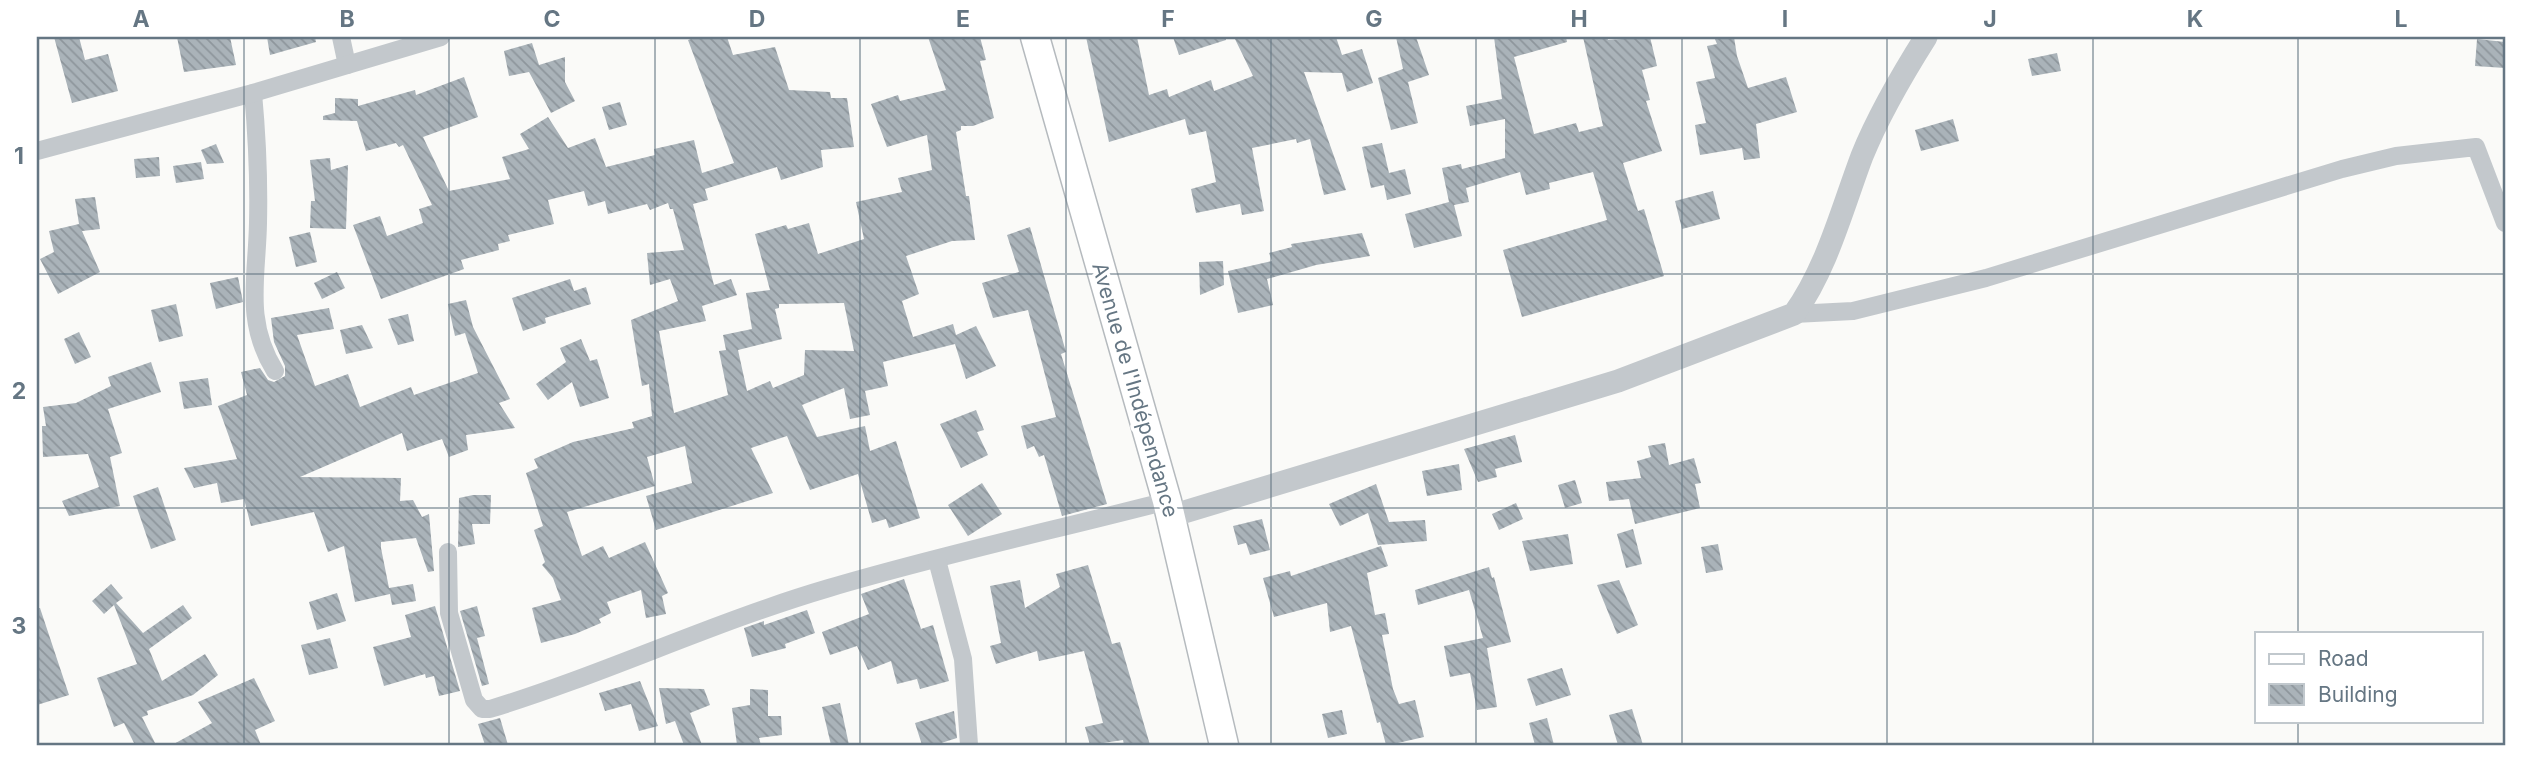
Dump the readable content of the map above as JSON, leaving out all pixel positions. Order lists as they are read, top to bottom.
{
  "streets": {
    "main road": ["Avenue de l'Indépendance"]
  },
  "legend": ["Road", "Building"],
  "grid": {
    "columns": [
      "A",
      "B",
      "C",
      "D",
      "E",
      "F",
      "G",
      "H",
      "I",
      "J",
      "K",
      "L"
    ],
    "rows": ["1", "2", "3"]
  }
}
